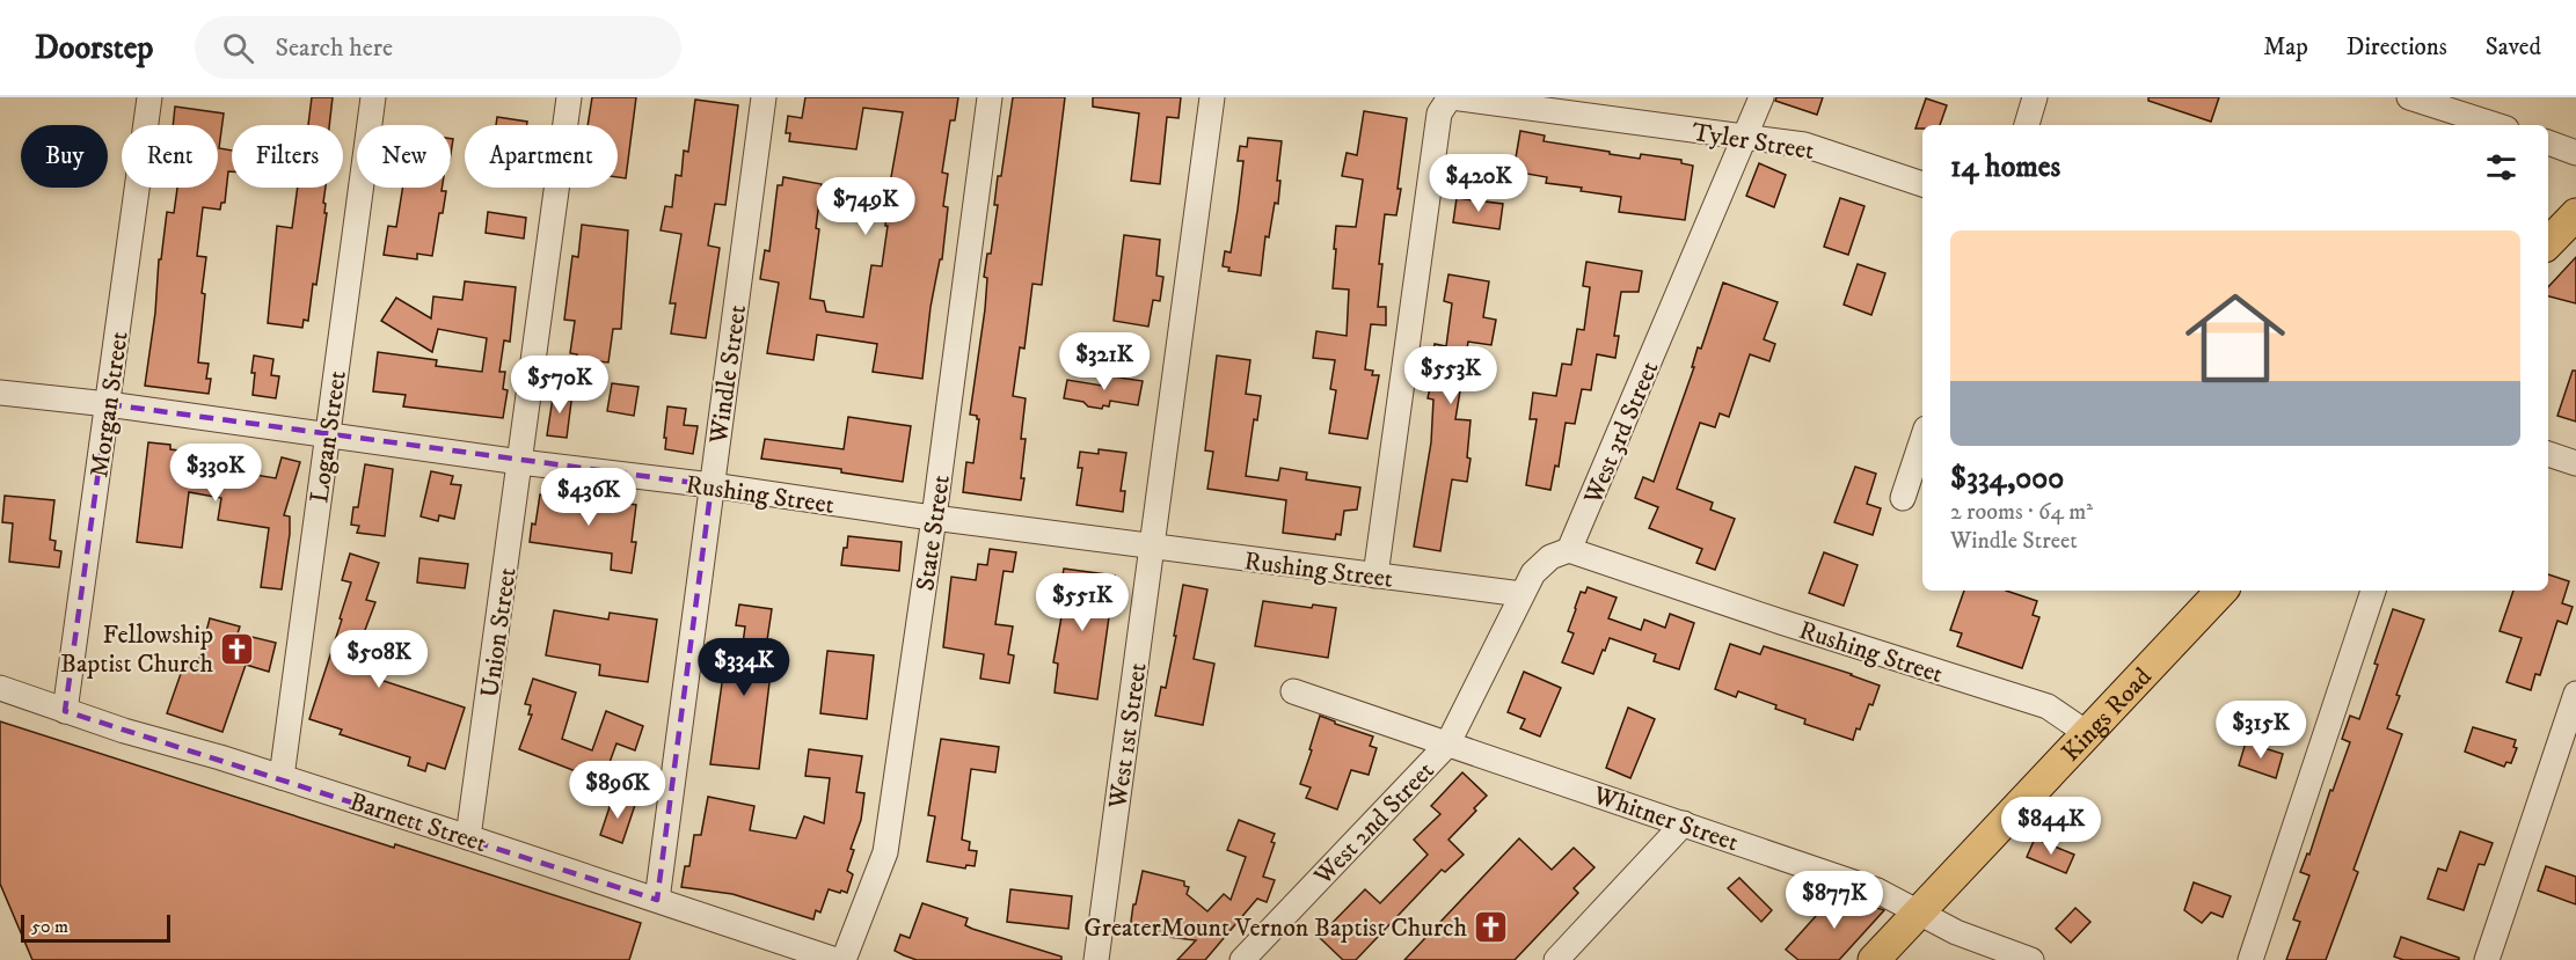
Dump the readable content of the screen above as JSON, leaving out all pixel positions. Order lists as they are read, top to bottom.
{
  "streets": {
    "main road": ["Kings Road"],
    "street": [
      "Tyler Street",
      "Windle Street",
      "Morgan Street",
      "West 3rd Street",
      "Logan Street",
      "Rushing Street",
      "State Street",
      "Union Street",
      "West 1st Street",
      "Whitner Street",
      "Barnett Street",
      "West 2nd Street"
    ]
  },
  "crossings": [
    ["Tyler Street", "West 3rd Street"],
    ["Windle Street", "Rushing Street"],
    ["Windle Street", "Barnett Street"],
    ["Morgan Street", "Rushing Street"],
    ["Morgan Street", "Barnett Street"],
    ["West 3rd Street", "Rushing Street"],
    ["Logan Street", "Rushing Street"],
    ["Logan Street", "Barnett Street"],
    ["Rushing Street", "State Street"],
    ["Rushing Street", "Union Street"],
    ["Rushing Street", "Kings Road"],
    ["Rushing Street", "West 1st Street"],
    ["Union Street", "Barnett Street"],
    ["Kings Road", "Whitner Street"],
    ["Whitner Street", "West 2nd Street"]
  ],
  "places": {
    "church": ["Fellowship Baptist Church", "GreaterMount Vernon Baptist Church"]
  },
  "scale_bar": "50 m",
  "page": {
    "header": "Doorstep",
    "search": "Search here",
    "nav": ["Map", "Directions", "Saved"],
    "chip": [
      "Buy",
      "Rent",
      "Filters",
      "New",
      "Apartment"
    ],
    "heading": "14 homes",
    "price": [
      "$420K",
      "$749K",
      "$321K",
      "$553K",
      "$570K",
      "$330K",
      "$436K",
      "$551K",
      "$508K",
      "$334K",
      "$315K",
      "$896K",
      "$844K",
      "$877K"
    ],
    "list": [
      {
        "name": "$334,000",
        "note": "2 rooms · 64 m² · Windle Street"
      }
    ],
    "scale": "50 m"
  }
}
